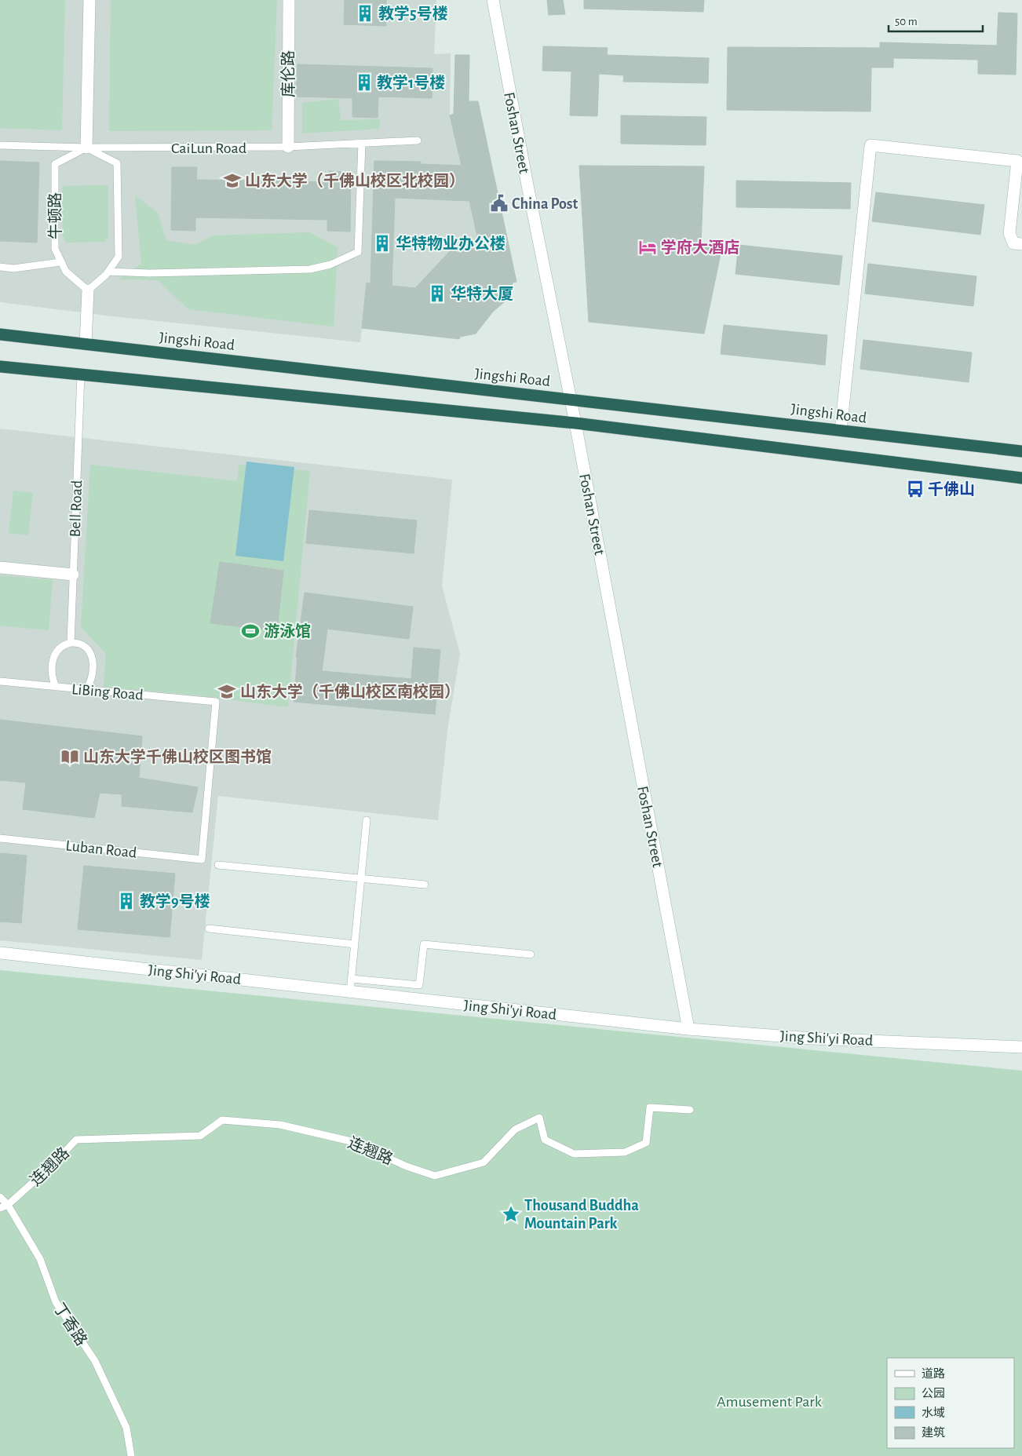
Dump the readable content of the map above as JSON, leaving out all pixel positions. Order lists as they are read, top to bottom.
{
  "streets": {
    "highway": ["Jingshi Road"],
    "street": ["库伦路", "Foshan Street", "Jing Shi'yi Road"],
    "lane": [
      "CaiLun Road",
      "牛顿路",
      "Bell Road",
      "LiBing Road",
      "Luban Road",
      "连翘路",
      "丁香路"
    ]
  },
  "crossings": [
    ["库伦路", "CaiLun Road"],
    ["Foshan Street", "Jingshi Road"],
    ["Foshan Street", "Jing Shi'yi Road"],
    ["CaiLun Road", "牛顿路"],
    ["Bell Road", "LiBing Road"],
    ["LiBing Road", "Luban Road"],
    ["连翘路", "丁香路"]
  ],
  "parks": ["Amusement Park"],
  "places": {
    "building": [
      "教学5号楼",
      "教学1号楼",
      "华特物业办公楼",
      "华特大厦",
      "教学9号楼"
    ],
    "school or university": ["山东大学（千佛山校区北校园）", "山东大学（千佛山校区南校园）"],
    "public building": ["China Post"],
    "hotel": ["学府大酒店"],
    "bus stop": ["千佛山"],
    "sports": ["游泳馆"],
    "library": ["山东大学千佛山校区图书馆"],
    "place": ["Thousand Buddha Mountain Park"]
  },
  "legend": [
    "道路",
    "公园",
    "水域",
    "建筑"
  ],
  "scale_bar": "50 m"
}
